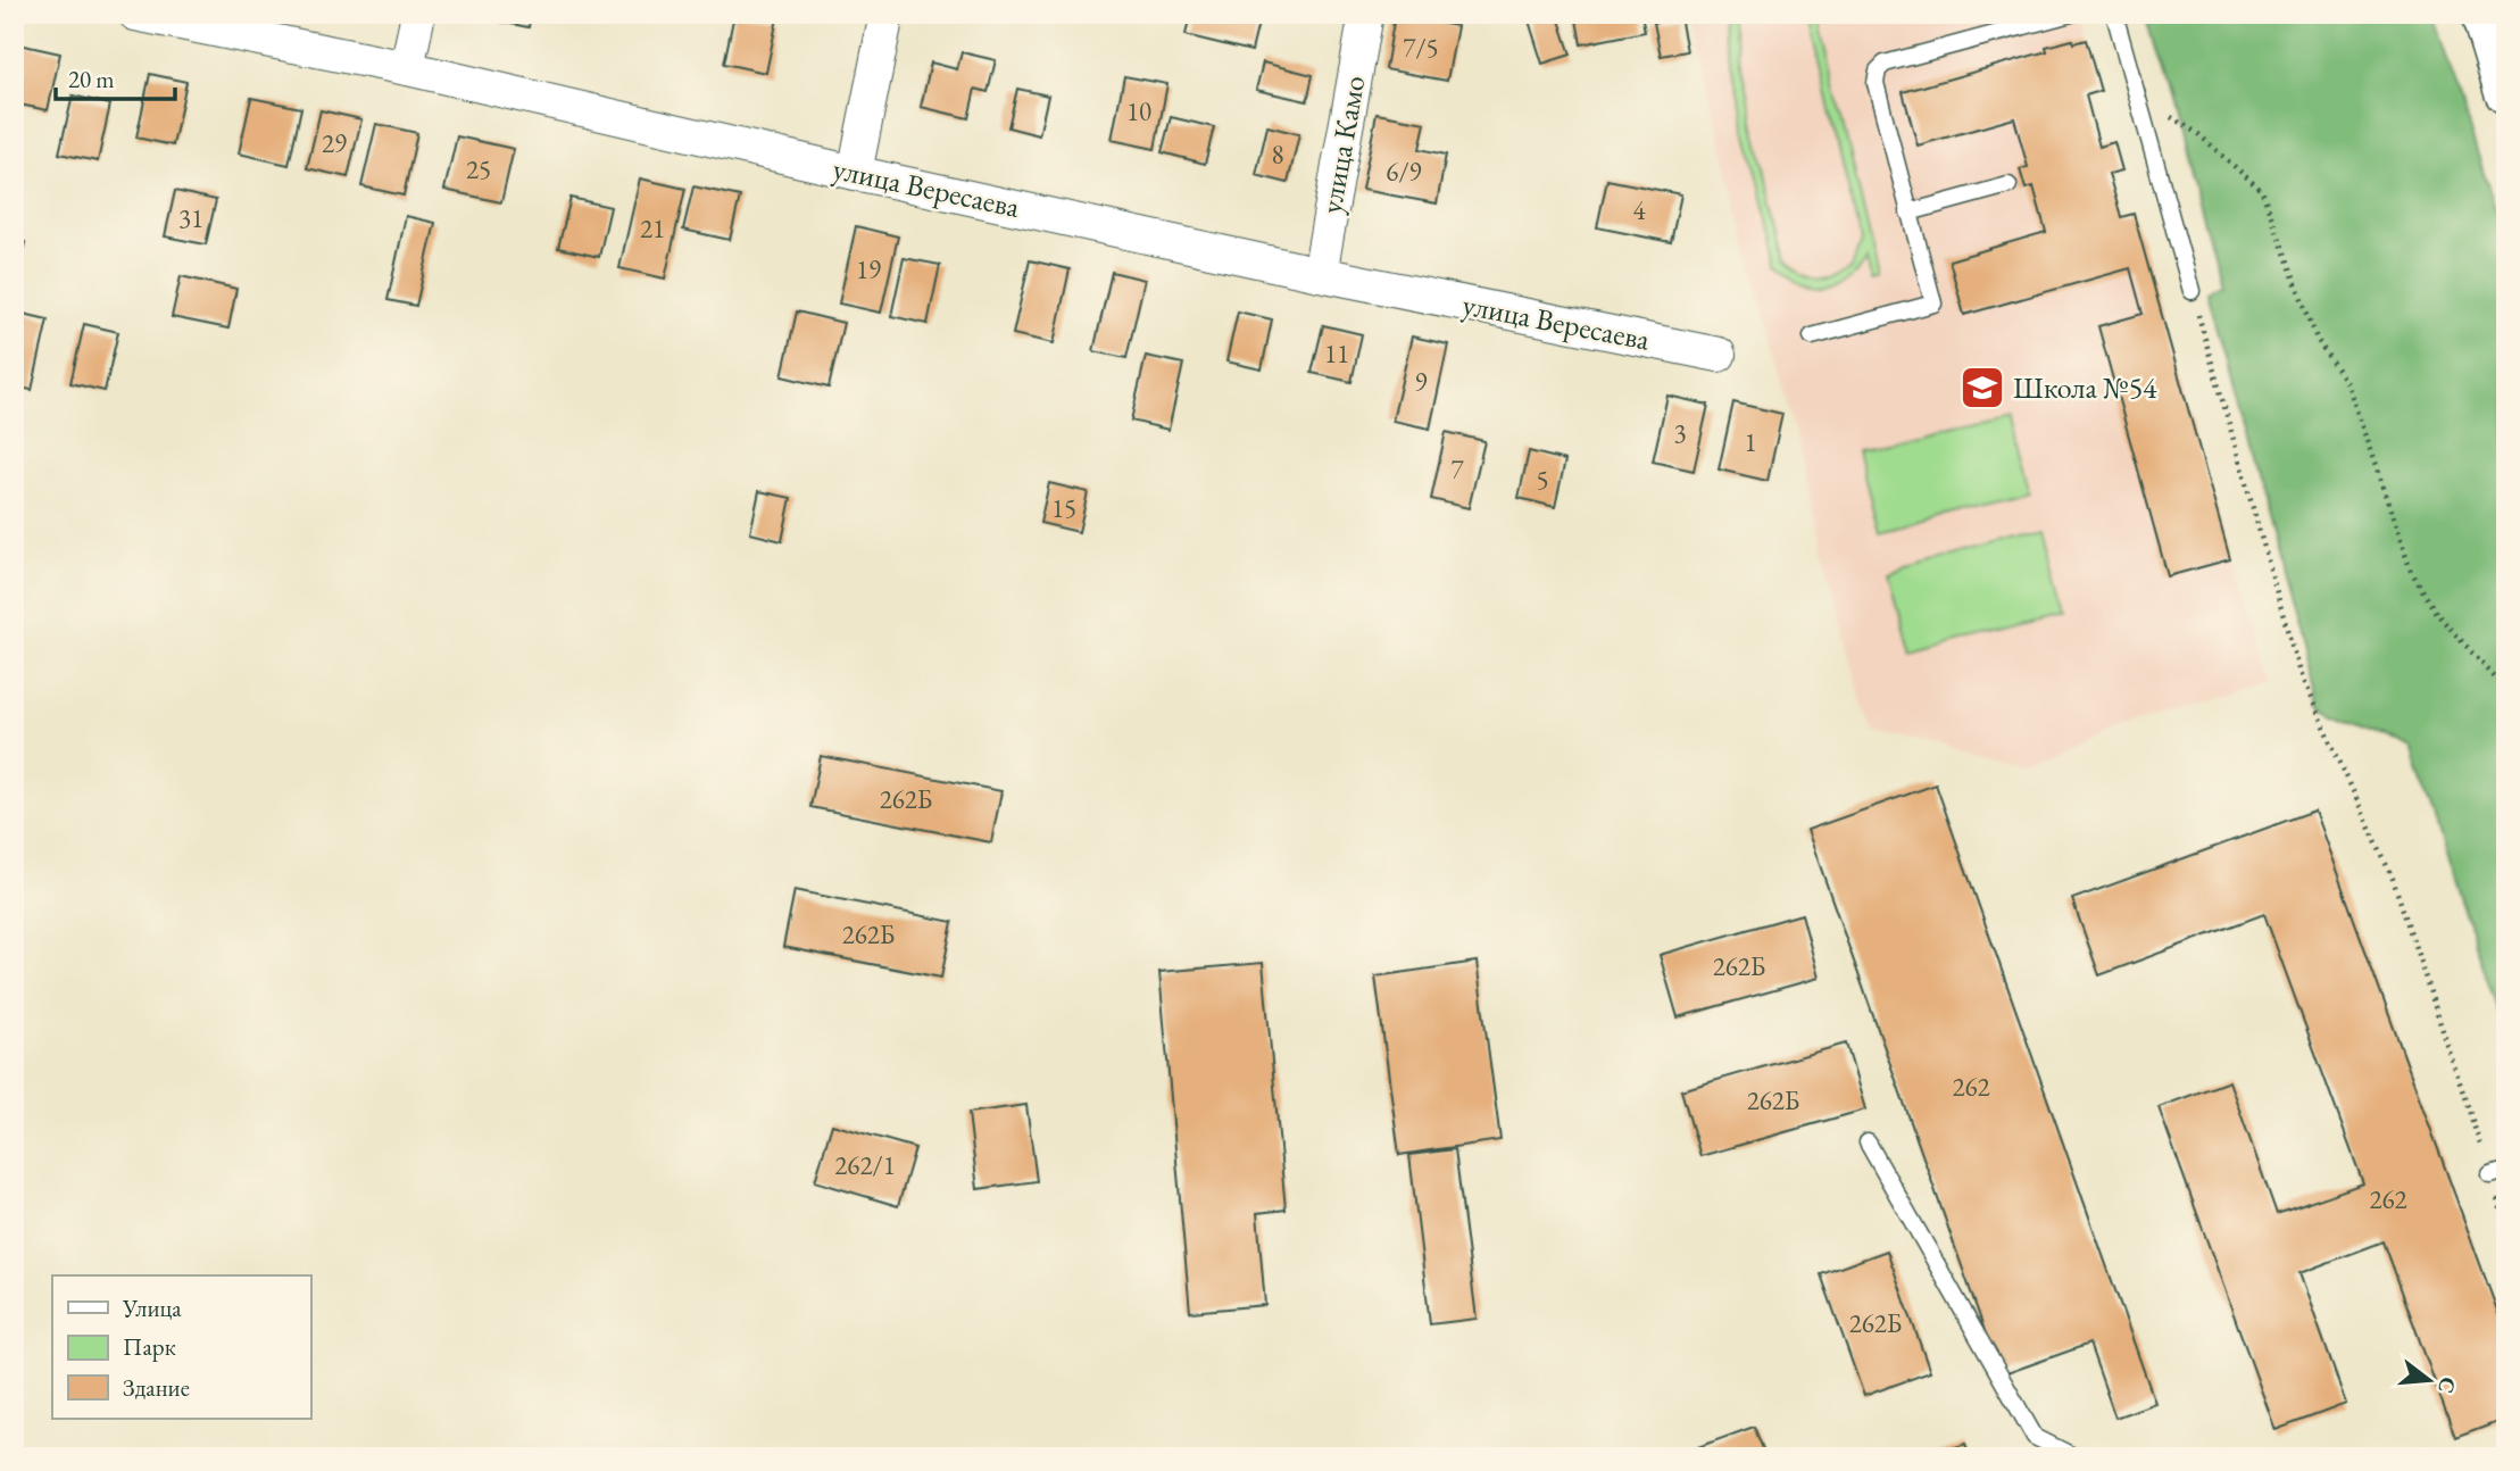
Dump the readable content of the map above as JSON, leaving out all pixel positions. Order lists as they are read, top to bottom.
{
  "streets": {
    "street": ["улица Камо", "улица Вересаева"]
  },
  "crossings": [
    ["улица Камо", "улица Вересаева"]
  ],
  "places": {
    "school or university": ["Школа №54"]
  },
  "house_numbers": [
    "7/5",
    "10",
    "29",
    "8",
    "25",
    "6/9",
    "4",
    "31",
    "21",
    "19",
    "11",
    "9",
    "3",
    "1",
    "7",
    "5",
    "15",
    "262Б",
    "262Б",
    "262Б",
    "262",
    "262Б",
    "262/1",
    "262",
    "262Б"
  ],
  "legend": ["Улица", "Парк", "Здание"],
  "scale_bar": "20 m",
  "north": "right"
}
